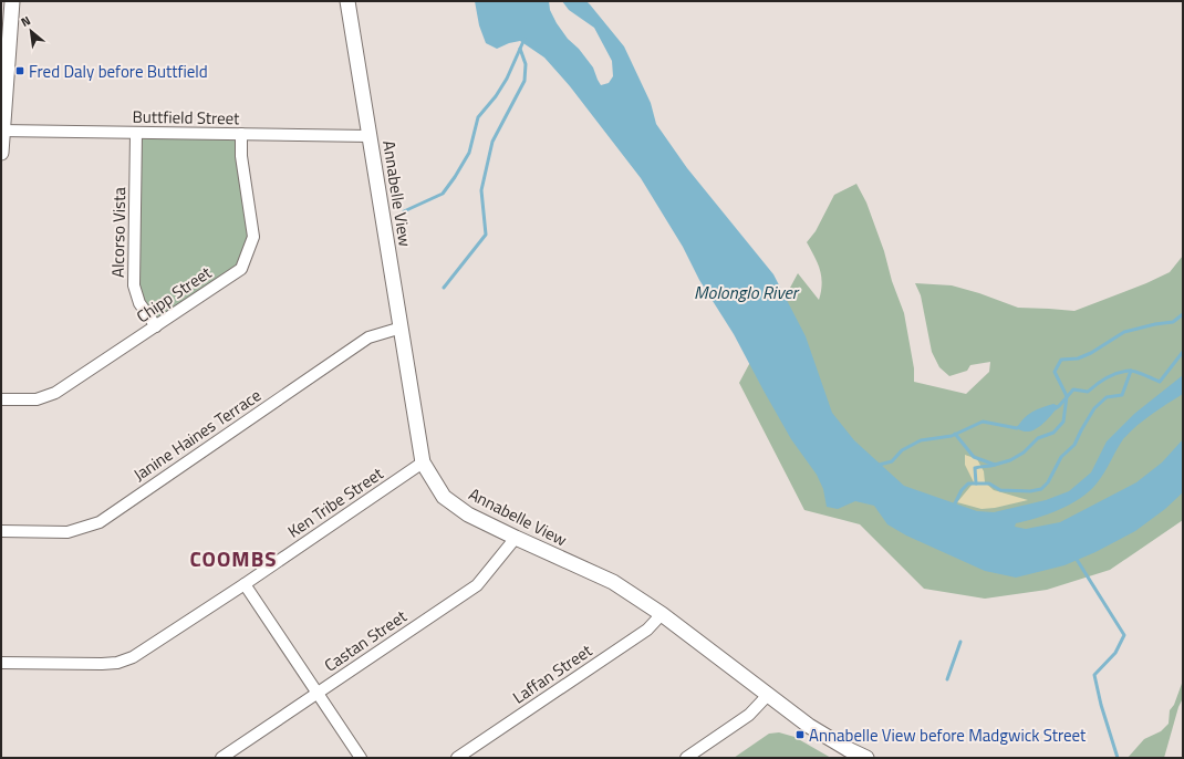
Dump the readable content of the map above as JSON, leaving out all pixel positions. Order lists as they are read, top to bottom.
{
  "streets": {
    "street": [
      "Buttfield Street",
      "Annabelle View",
      "Alcorso Vista",
      "Chipp Street",
      "Janine Haines Terrace",
      "Ken Tribe Street",
      "Castan Street",
      "Laffan Street"
    ]
  },
  "crossings": [
    ["Buttfield Street", "Annabelle View"],
    ["Buttfield Street", "Alcorso Vista"],
    ["Buttfield Street", "Chipp Street"],
    ["Annabelle View", "Janine Haines Terrace"],
    ["Annabelle View", "Ken Tribe Street"],
    ["Annabelle View", "Castan Street"],
    ["Annabelle View", "Laffan Street"],
    ["Alcorso Vista", "Chipp Street"]
  ],
  "districts": ["COOMBS"],
  "water": ["Molonglo River"],
  "places": {
    "transit": ["Fred Daly before Buttfield", "Annabelle View before Madgwick Street"]
  },
  "north": "top left"
}
